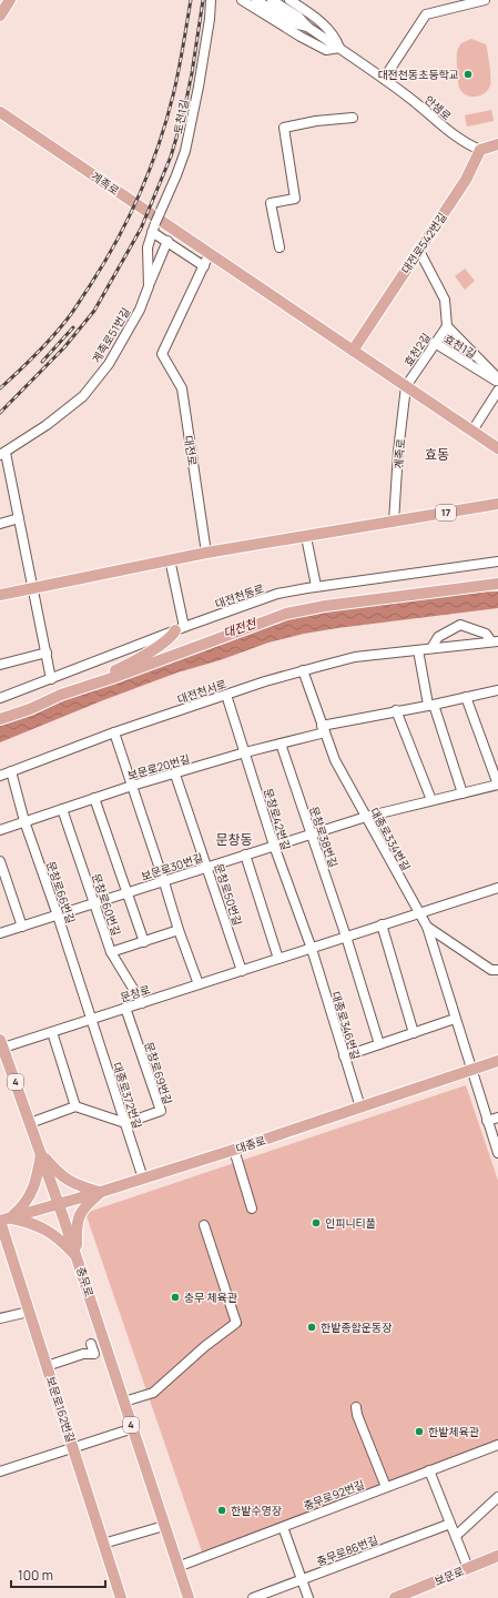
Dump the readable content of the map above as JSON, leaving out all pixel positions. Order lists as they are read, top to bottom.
{
  "streets": {
    "main road": [
      "계족로",
      "대전로542번길",
      "17",
      "4",
      "대종로",
      "충무로",
      "보문로162번길",
      "보문로"
    ],
    "street": [
      "안샘로",
      "토천1길",
      "계족로51번길",
      "효천1길",
      "효천2길",
      "대전로",
      "대전천동로",
      "대전천서로",
      "보문로20번길",
      "문창로42번길",
      "문창로38번길",
      "대종로334번길",
      "보문로30번길",
      "문창로66번길",
      "문창로50번길",
      "문창로60번길",
      "문창로",
      "대종로346번길",
      "문창로69번길",
      "대종로372번길",
      "충무로92번길",
      "충무로86번길"
    ]
  },
  "crossings": [
    ["안샘로", "대전로542번길"],
    ["토천1길", "계족로51번길"],
    ["계족로", "대전로542번길"],
    ["계족로", "효천2길"],
    ["계족로", "17"],
    ["효천1길", "효천2길"],
    ["대전로", "17"],
    ["대전천서로", "문창로42번길"],
    ["대전천서로", "대종로334번길"],
    ["대전천서로", "문창로66번길"],
    ["보문로20번길", "문창로42번길"],
    ["보문로20번길", "문창로38번길"],
    ["보문로20번길", "대종로334번길"],
    ["보문로20번길", "문창로66번길"],
    ["보문로20번길", "문창로50번길"],
    ["보문로20번길", "문창로60번길"],
    ["문창로42번길", "보문로30번길"],
    ["문창로42번길", "문창로"],
    ["문창로42번길", "대종로346번길"],
    ["문창로38번길", "보문로30번길"],
    ["문창로38번길", "문창로"],
    ["대종로334번길", "보문로30번길"],
    ["대종로334번길", "문창로"],
    ["대종로334번길", "대종로"],
    ["보문로30번길", "문창로66번길"],
    ["보문로30번길", "문창로50번길"],
    ["보문로30번길", "문창로60번길"],
    ["문창로66번길", "문창로"],
    ["문창로66번길", "대종로372번길"],
    ["문창로50번길", "문창로"],
    ["문창로60번길", "문창로"],
    ["문창로", "대종로346번길"],
    ["문창로", "문창로69번길"],
    ["문창로", "대종로372번길"],
    ["문창로", "충무로"],
    ["대종로346번길", "대종로"],
    ["문창로69번길", "대종로372번길"],
    ["대종로372번길", "대종로"],
    ["대종로", "충무로"],
    ["대종로", "보문로162번길"],
    ["충무로", "충무로92번길"]
  ],
  "districts": ["효동", "문창동"],
  "water": ["대전천"],
  "places": [
    "대전천동초등학교",
    "인피니티풀",
    "충무 체육관",
    "한밭종합운동장",
    "한밭체육관",
    "한밭수영장"
  ],
  "scale_bar": "100 m"
}
